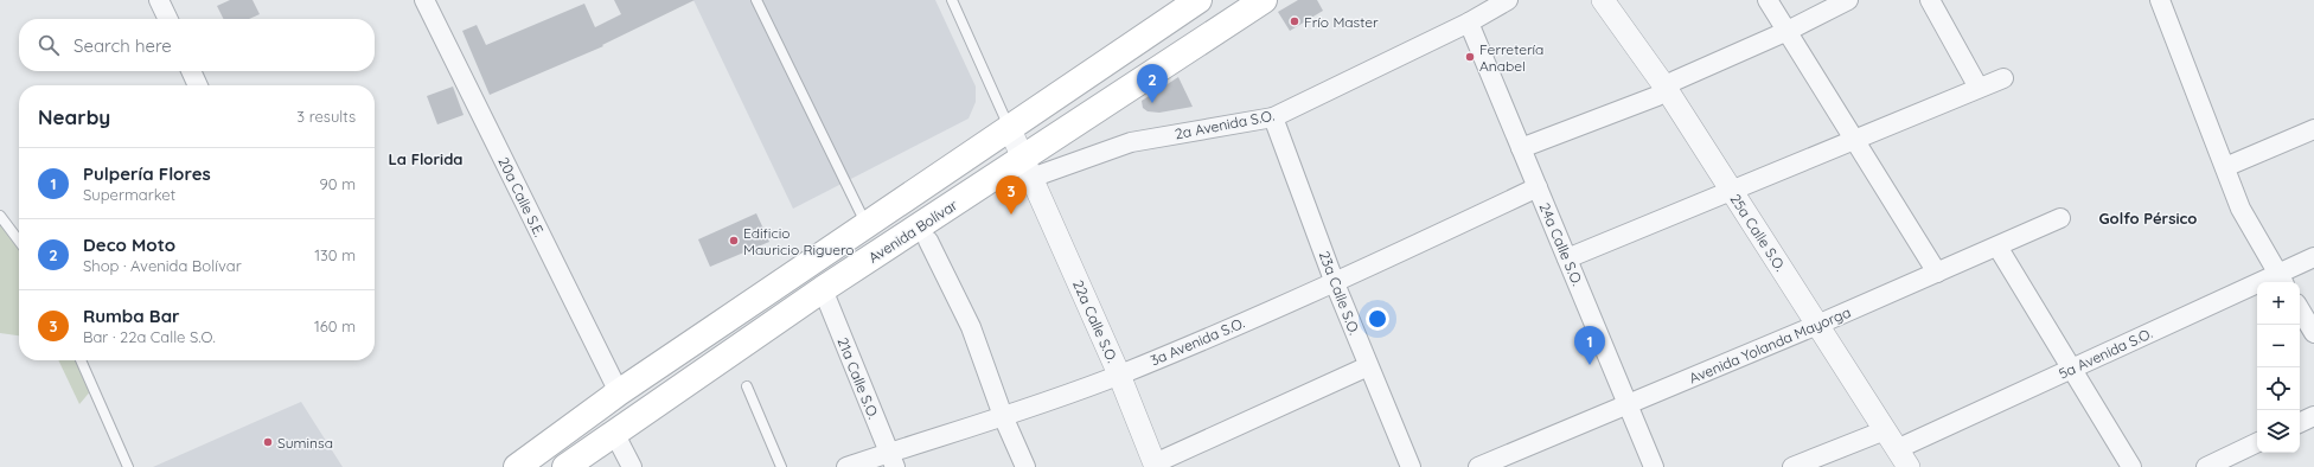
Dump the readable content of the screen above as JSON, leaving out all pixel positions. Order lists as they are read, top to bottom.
{
  "streets": {
    "main road": ["Avenida Bolívar"],
    "street": [
      "2a Avenida S.O.",
      "20a Calle S.E.",
      "25a Calle S.O.",
      "24a Calle S.O.",
      "23a Calle S.O.",
      "22a Calle S.O.",
      "3a Avenida S.O.",
      "Avenida Yolanda Mayorga",
      "5a Avenida S.O.",
      "21a Calle S.O."
    ]
  },
  "crossings": [
    ["2a Avenida S.O.", "Avenida Bolívar"],
    ["2a Avenida S.O.", "24a Calle S.O."],
    ["2a Avenida S.O.", "23a Calle S.O."],
    ["2a Avenida S.O.", "22a Calle S.O."],
    ["20a Calle S.E.", "Avenida Bolívar"],
    ["Avenida Bolívar", "22a Calle S.O."],
    ["Avenida Bolívar", "21a Calle S.O."],
    ["25a Calle S.O.", "Avenida Yolanda Mayorga"],
    ["25a Calle S.O.", "5a Avenida S.O."],
    ["24a Calle S.O.", "3a Avenida S.O."],
    ["24a Calle S.O.", "Avenida Yolanda Mayorga"],
    ["23a Calle S.O.", "3a Avenida S.O."],
    ["22a Calle S.O.", "3a Avenida S.O."],
    ["3a Avenida S.O.", "21a Calle S.O."]
  ],
  "districts": ["La Florida", "Golfo Pérsico"],
  "places": [
    "Frío Master",
    "Ferretería Anabel",
    "Edificio Mauricio Riguero",
    "Suminsa"
  ],
  "page": {
    "search": "Search here",
    "pins": ["2", "3", "1"],
    "heading": ["Nearby", "3 results"],
    "list": [
      {
        "mark": "1",
        "name": "Pulpería Flores",
        "note": "Supermarket",
        "value": "90 m"
      },
      {
        "mark": "2",
        "name": "Deco Moto",
        "note": "Shop · Avenida Bolívar",
        "value": "130 m"
      },
      {
        "mark": "3",
        "name": "Rumba Bar",
        "note": "Bar · 22a Calle S.O.",
        "value": "160 m"
      }
    ],
    "map_buttons": ["+", "−"]
  }
}
